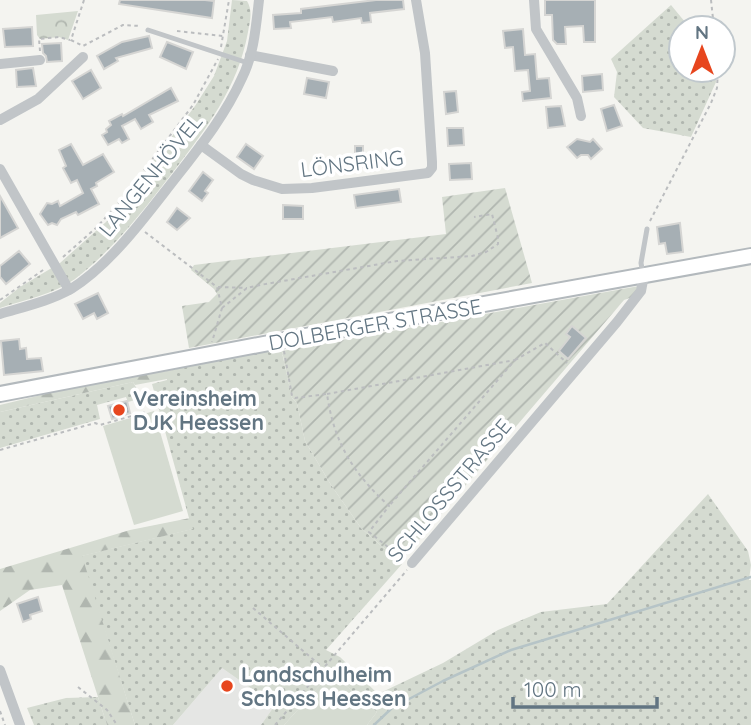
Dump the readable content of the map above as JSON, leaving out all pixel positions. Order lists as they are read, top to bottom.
{
  "streets": {
    "main road": ["DOLBERGER STRASSE"],
    "street": ["LÖNSRING", "LANGENHÖVEL", "SCHLOSSSTRASSE"]
  },
  "crossings": [
    ["LÖNSRING", "LANGENHÖVEL"],
    ["DOLBERGER STRASSE", "SCHLOSSSTRASSE"]
  ],
  "places": ["Vereinsheim DJK Heessen", "Landschulheim Schloss Heessen"],
  "scale_bar": "100 m",
  "north": "top"
}
